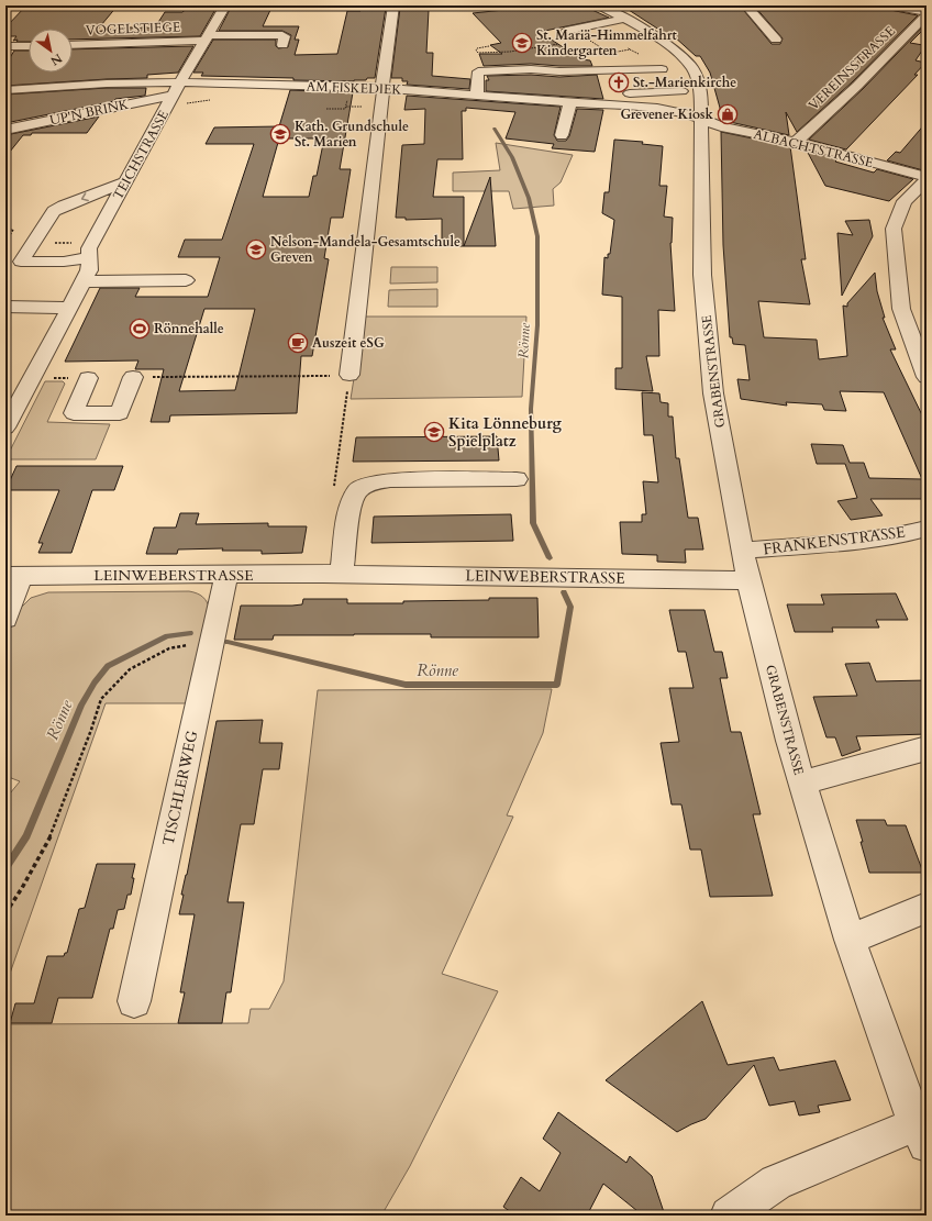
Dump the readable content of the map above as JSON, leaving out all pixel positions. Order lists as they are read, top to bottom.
{
  "streets": {
    "street": [
      "VOGELSTIEGE",
      "VEREINSSTRASSE",
      "AM FISKEDIEK",
      "UP'N BRINK",
      "ALBACHTSTRASSE",
      "TEICHSTRASSE",
      "GRABENSTRASSE",
      "FRANKENSTRASSE",
      "LEINWEBERSTRASSE",
      "TISCHLERWEG"
    ]
  },
  "crossings": [
    ["VOGELSTIEGE", "TEICHSTRASSE"],
    ["VEREINSSTRASSE", "ALBACHTSTRASSE"],
    ["AM FISKEDIEK", "UP'N BRINK"],
    ["AM FISKEDIEK", "ALBACHTSTRASSE"],
    ["AM FISKEDIEK", "TEICHSTRASSE"],
    ["AM FISKEDIEK", "GRABENSTRASSE"],
    ["UP'N BRINK", "TEICHSTRASSE"],
    ["ALBACHTSTRASSE", "GRABENSTRASSE"],
    ["GRABENSTRASSE", "FRANKENSTRASSE"],
    ["GRABENSTRASSE", "LEINWEBERSTRASSE"],
    ["LEINWEBERSTRASSE", "TISCHLERWEG"]
  ],
  "water": ["Rönne"],
  "places": {
    "school or university": [
      "St. Mariä-Himmelfahrt Kindergarten",
      "Kath. Grundschule St. Marien",
      "Nelson-Mandela-Gesamtschule Greven",
      "Kita Lönneburg Spielplatz"
    ],
    "church": ["St.-Marienkirche"],
    "shop": ["Grevener Kiosk"],
    "sports": ["Rönnehalle"],
    "cafe": ["Auszeit eSG"]
  },
  "north": "bottom right"
}
